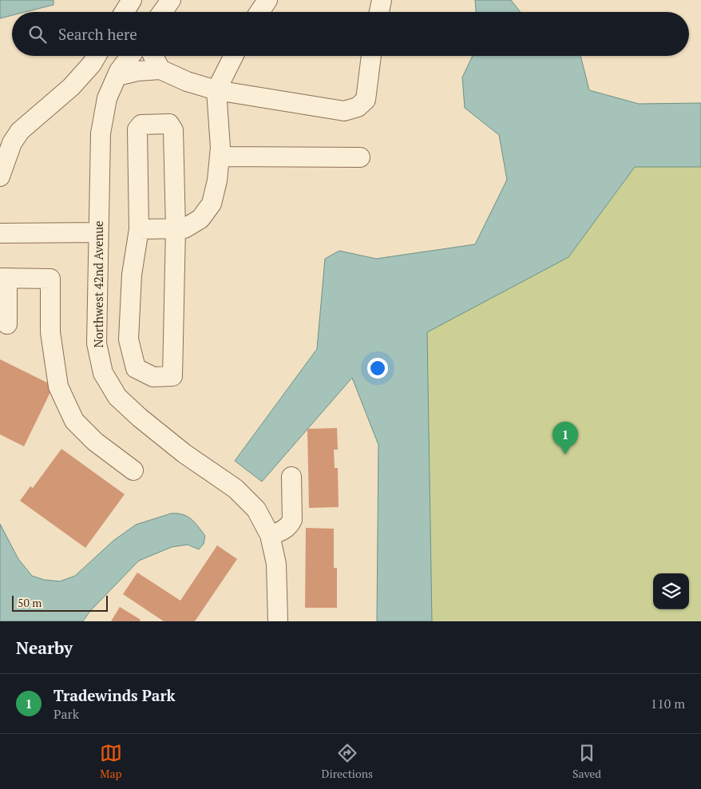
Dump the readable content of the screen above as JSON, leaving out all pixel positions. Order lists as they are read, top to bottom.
{
  "streets": {
    "street": ["Northwest 42nd Avenue"]
  },
  "scale_bar": "50 m",
  "page": {
    "search": "Search here",
    "pins": "1",
    "scale": "50 m",
    "heading": "Nearby",
    "list": [
      {
        "mark": "1",
        "name": "Tradewinds Park",
        "note": "Park",
        "value": "110 m"
      }
    ],
    "nav": ["Map", "Directions", "Saved"]
  }
}
